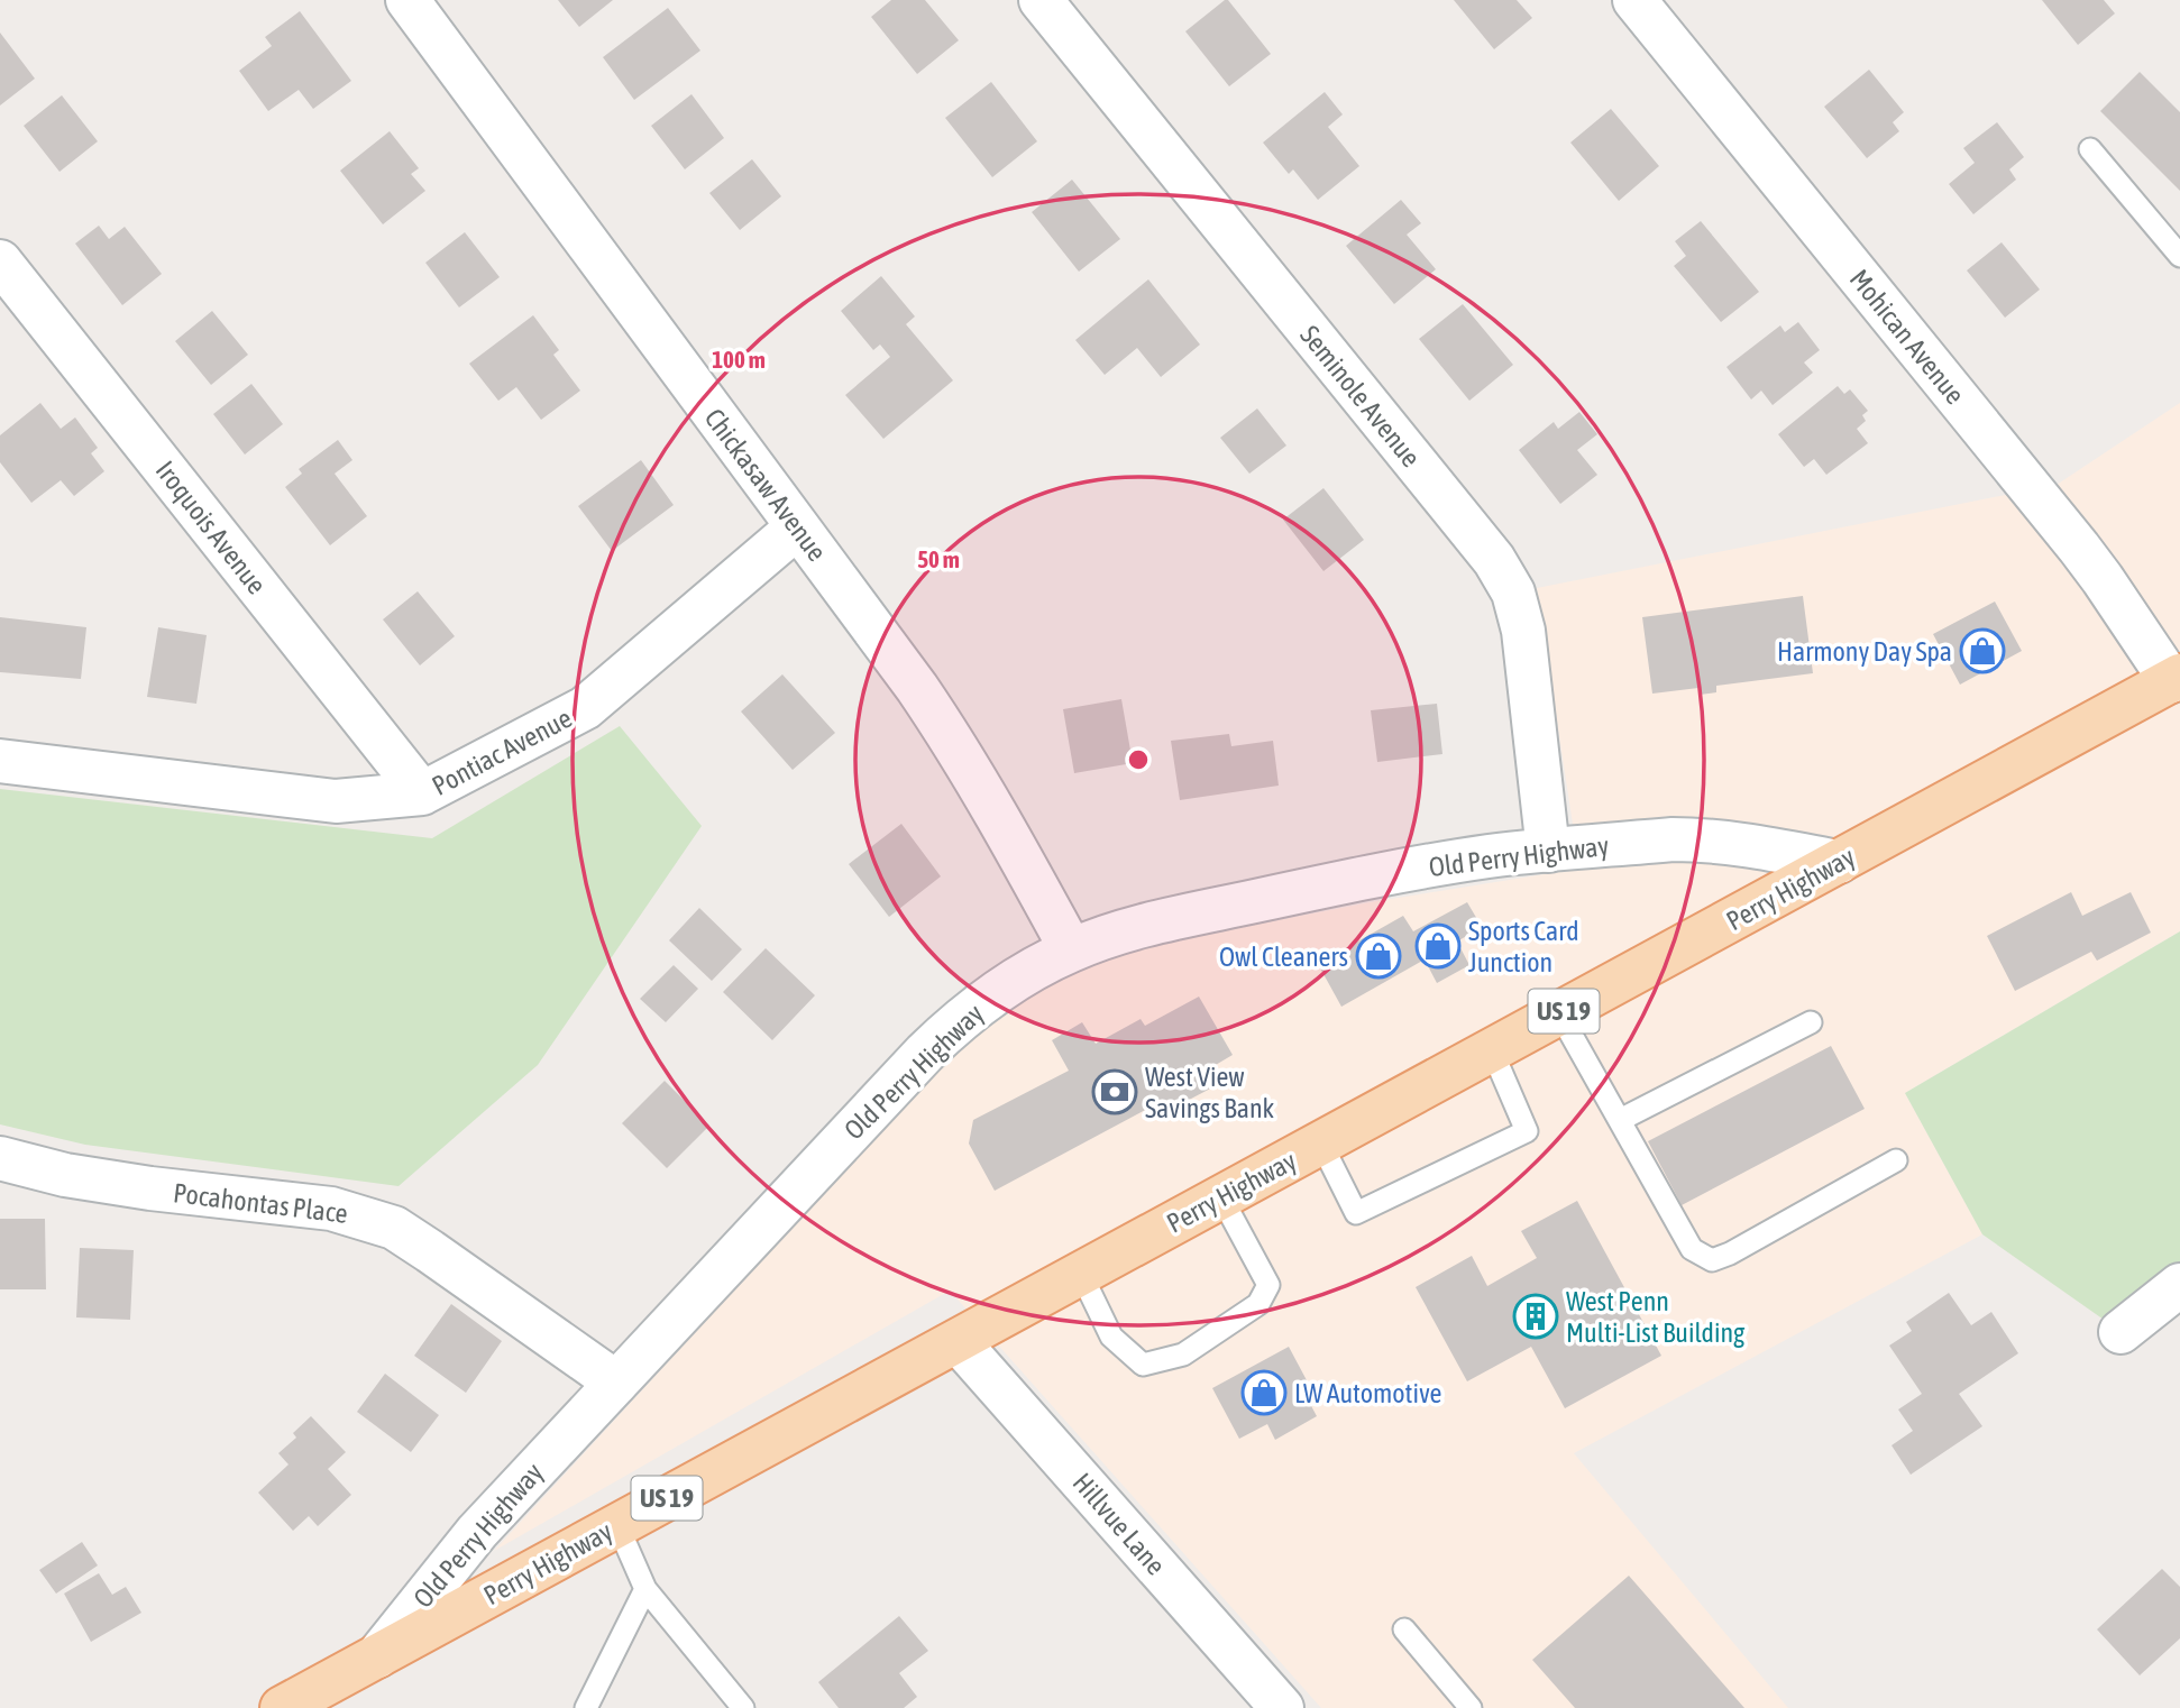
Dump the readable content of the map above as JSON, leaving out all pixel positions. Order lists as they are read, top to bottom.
{
  "streets": {
    "main road": ["Perry Highway", "US 19"],
    "street": [
      "Mohican Avenue",
      "Seminole Avenue",
      "Chickasaw Avenue",
      "Iroquois Avenue",
      "Pontiac Avenue",
      "Old Perry Highway",
      "Pocahontas Place",
      "Hillvue Lane"
    ]
  },
  "crossings": [
    ["Mohican Avenue", "Perry Highway"],
    ["Seminole Avenue", "Old Perry Highway"],
    ["Chickasaw Avenue", "Pontiac Avenue"],
    ["Chickasaw Avenue", "Old Perry Highway"],
    ["Iroquois Avenue", "Pontiac Avenue"],
    ["Old Perry Highway", "Perry Highway"],
    ["Old Perry Highway", "Pocahontas Place"],
    ["Perry Highway", "Hillvue Lane"]
  ],
  "places": {
    "shop": [
      "Harmony Day Spa",
      "Sports Card Junction",
      "Owl Cleaners",
      "LW Automotive"
    ],
    "bank": ["West View Savings Bank"],
    "building": ["West Penn Multi-List Building"]
  },
  "rings": ["100 m", "50 m"]
}
